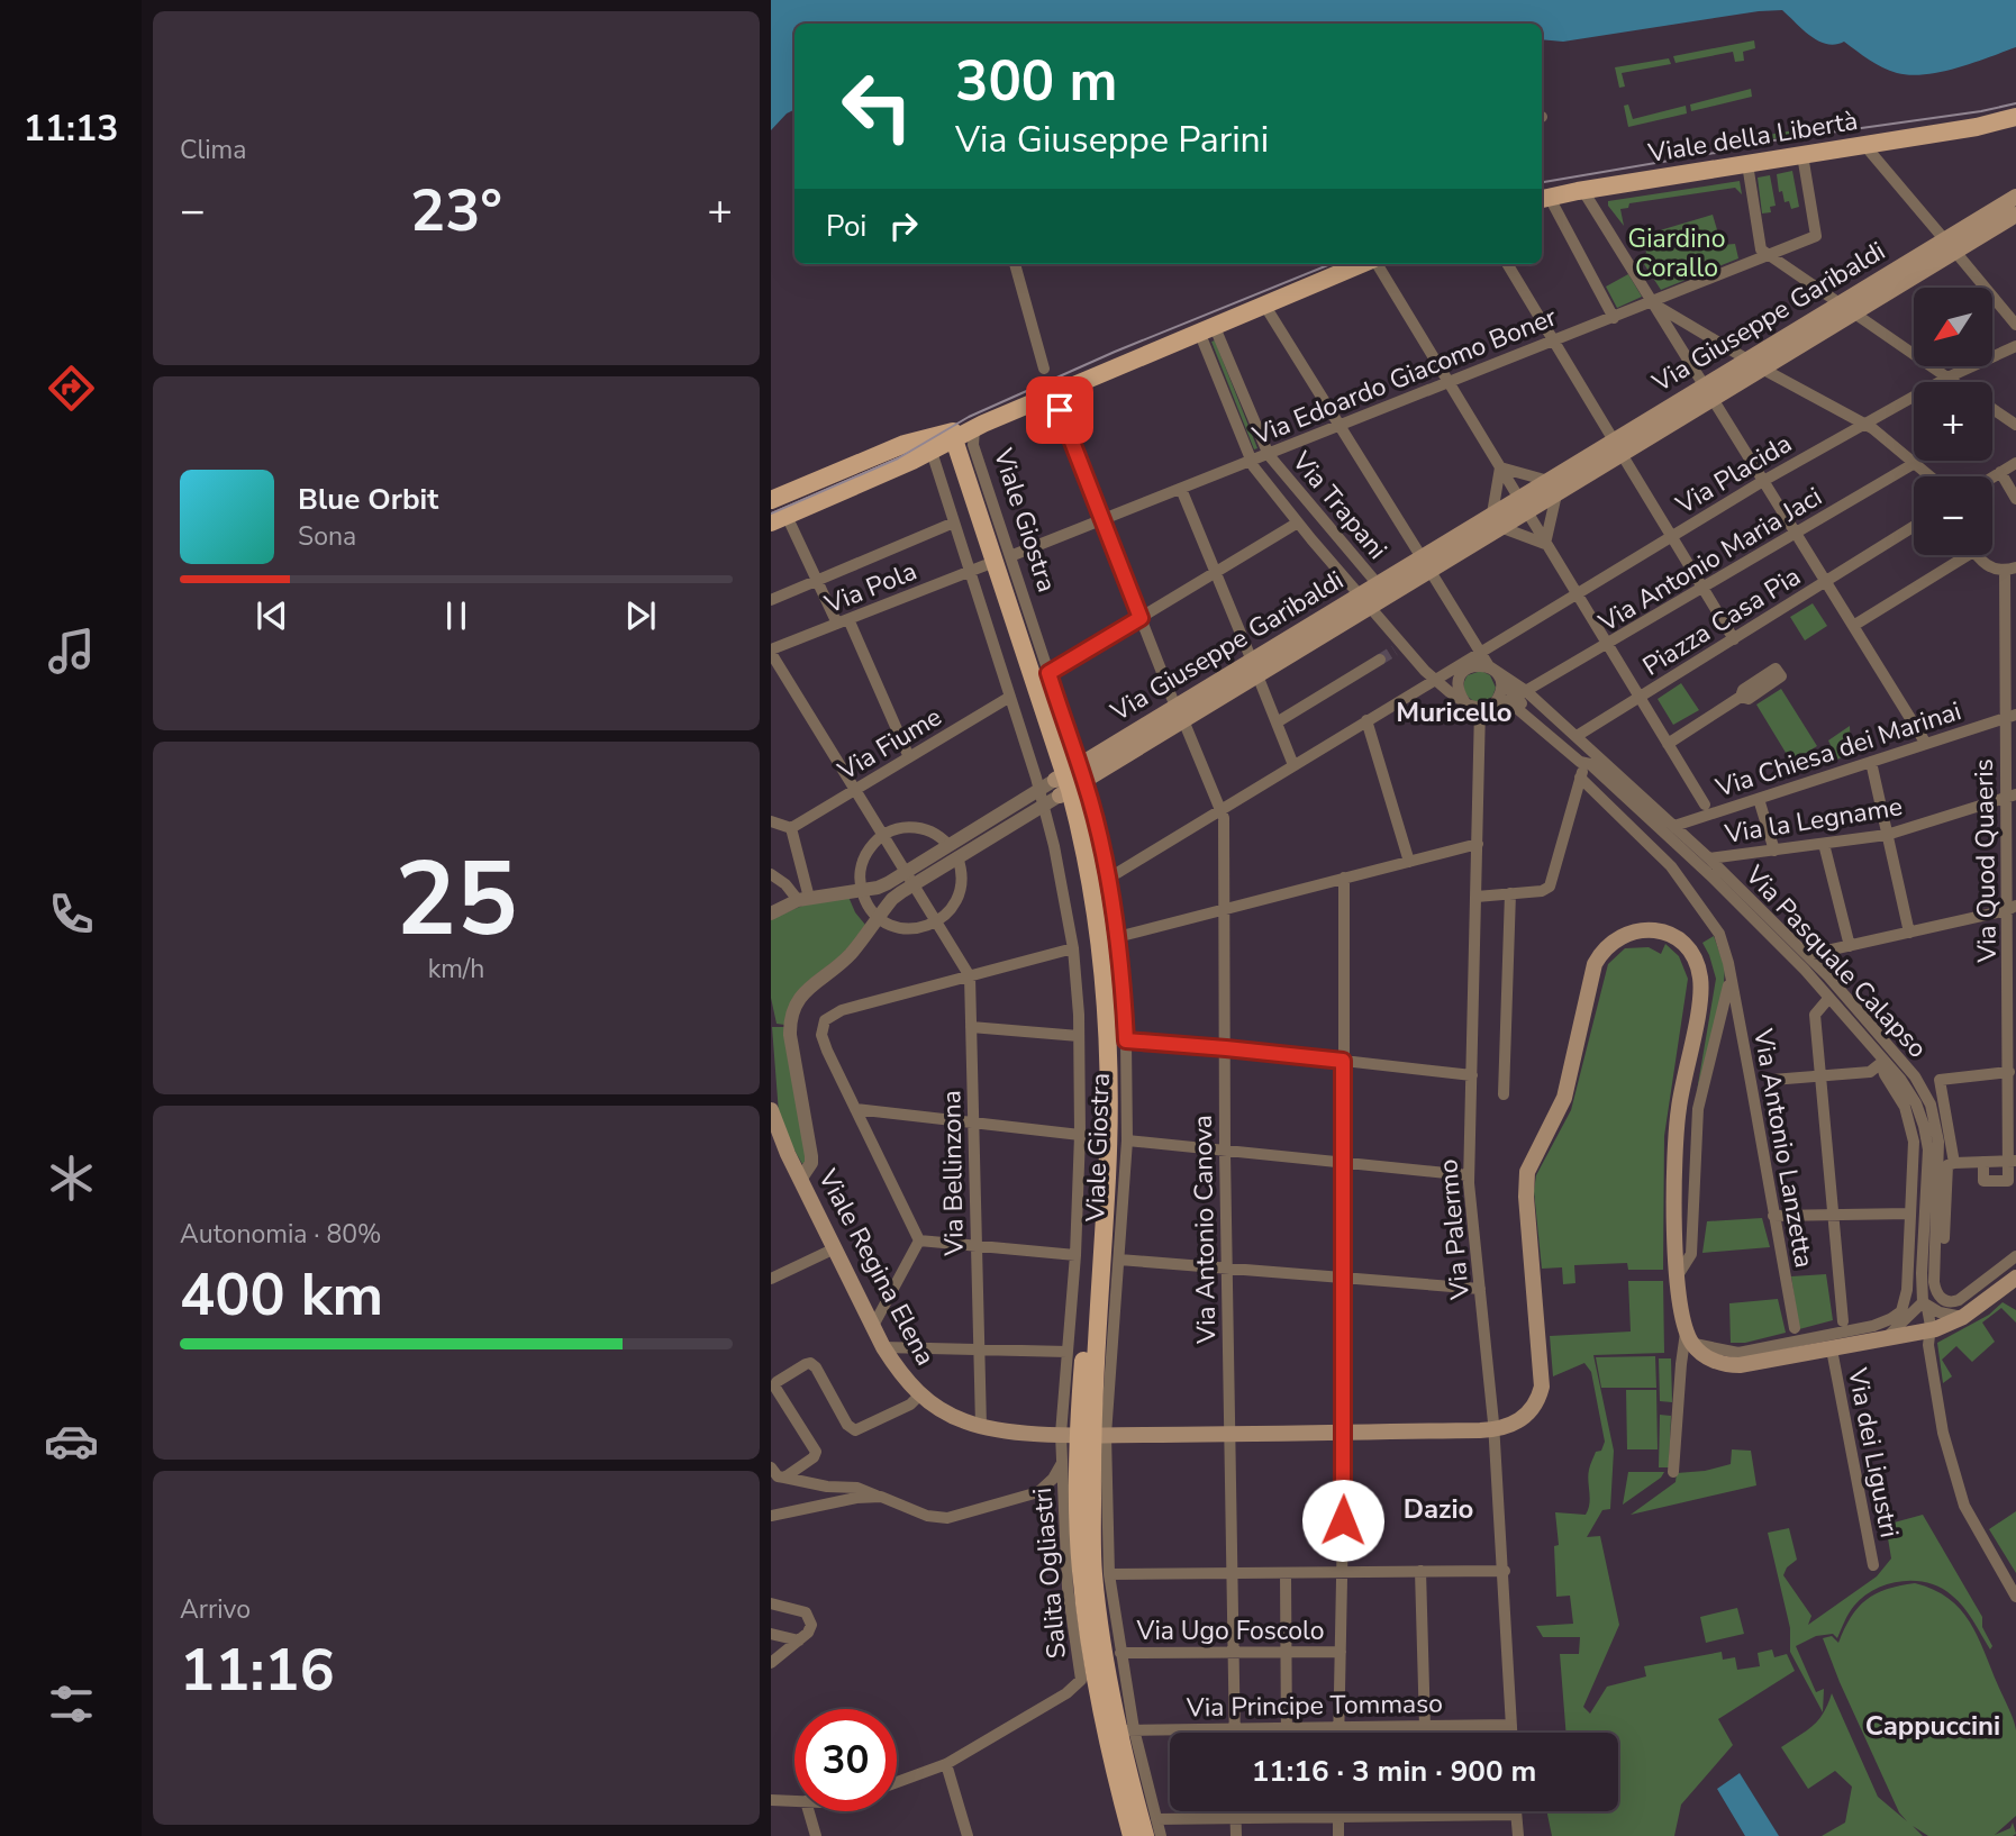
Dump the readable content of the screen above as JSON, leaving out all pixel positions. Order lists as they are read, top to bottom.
{
  "streets": {
    "main road": [
      "Viale della Libertà",
      "Via Giuseppe Garibaldi",
      "Viale Giostra",
      "Viale Regina Elena"
    ],
    "street": [
      "Via Edoardo Giacomo Boner",
      "Via Placida",
      "Via Trapani",
      "Via Antonio Maria Jaci",
      "Via Pola",
      "Piazza Casa Pia",
      "Via Fiume",
      "Via Chiesa dei Marinai",
      "Via la Legname",
      "Via Quod Quaeris",
      "Via Pasquale Calapso",
      "Via Antonio Lanzetta",
      "Via Bellinzona",
      "Via Antonio Canova",
      "Via Palermo",
      "Via dei Ligustri",
      "Salita Ogliastri",
      "Via Ugo Foscolo",
      "Via Principe Tommaso"
    ]
  },
  "crossings": [
    ["Viale della Libertà", "Via Edoardo Giacomo Boner"],
    ["Via Giuseppe Garibaldi", "Via Trapani"],
    ["Via Giuseppe Garibaldi", "Viale Giostra"],
    ["Via Giuseppe Garibaldi", "Via Bellinzona"],
    ["Via Giuseppe Garibaldi", "Via Antonio Canova"],
    ["Via Edoardo Giacomo Boner", "Via Trapani"],
    ["Via Edoardo Giacomo Boner", "Viale Giostra"],
    ["Via Edoardo Giacomo Boner", "Via Antonio Canova"],
    ["Via Placida", "Via Trapani"],
    ["Via Trapani", "Via Antonio Maria Jaci"],
    ["Via Trapani", "Via Pasquale Calapso"],
    ["Via Trapani", "Via Palermo"],
    ["Viale Giostra", "Via Pola"],
    ["Viale Giostra", "Via Fiume"],
    ["Viale Giostra", "Viale Regina Elena"],
    ["Viale Giostra", "Salita Ogliastri"],
    ["Viale Giostra", "Via Ugo Foscolo"],
    ["Viale Giostra", "Via Principe Tommaso"],
    ["Via Antonio Maria Jaci", "Via Pasquale Calapso"],
    ["Via Antonio Maria Jaci", "Via Palermo"],
    ["Via Pola", "Via Bellinzona"],
    ["Piazza Casa Pia", "Via Pasquale Calapso"],
    ["Via Fiume", "Via Bellinzona"],
    ["Via Chiesa dei Marinai", "Via Quod Quaeris"],
    ["Via Chiesa dei Marinai", "Via Pasquale Calapso"],
    ["Via la Legname", "Via Quod Quaeris"],
    ["Via la Legname", "Via Pasquale Calapso"],
    ["Via Pasquale Calapso", "Via Palermo"],
    ["Via Bellinzona", "Viale Regina Elena"],
    ["Via Antonio Canova", "Viale Regina Elena"],
    ["Via Antonio Canova", "Via Ugo Foscolo"],
    ["Via Antonio Canova", "Via Principe Tommaso"],
    ["Via Palermo", "Viale Regina Elena"],
    ["Via Palermo", "Via Principe Tommaso"],
    ["Viale Regina Elena", "Salita Ogliastri"]
  ],
  "districts": ["Muricello", "Dazio", "Cappuccini"],
  "parks": ["Giardino Corallo"],
  "north": "bottom left",
  "page": {
    "tabs": "11:13",
    "tile": [
      "Clima",
      ["25", "km/h"],
      ["Autonomia · 80%", "400 km"],
      ["Arrivo", "11:16"]
    ],
    "turn": ["300 m", "Via Giuseppe Parini"],
    "heat": ["−", "23°", "+"],
    "then": "Poi",
    "map_buttons": ["+", "−"],
    "song": ["Blue Orbit", "Sona"],
    "limit": "30",
    "trip": "11:16 · 3 min · 900 m"
  }
}
